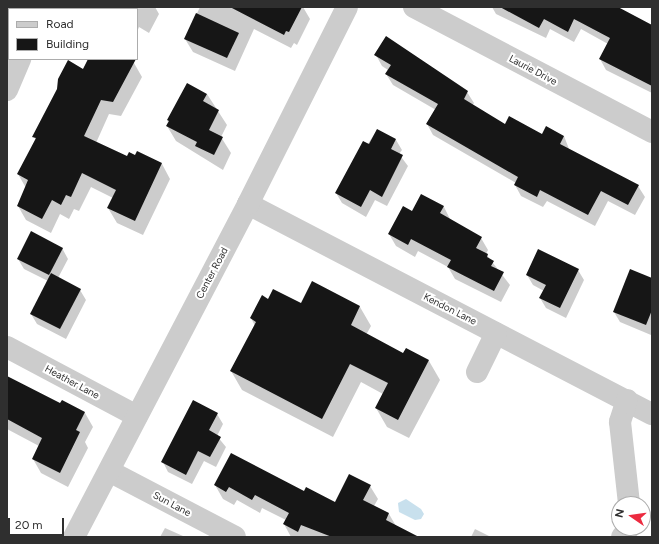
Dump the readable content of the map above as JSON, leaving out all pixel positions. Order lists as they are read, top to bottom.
{
  "streets": {
    "street": [
      "Laurie Drive",
      "Center Road",
      "Kendon Lane",
      "Heather Lane",
      "Sun Lane"
    ]
  },
  "crossings": [
    ["Center Road", "Kendon Lane"],
    ["Center Road", "Heather Lane"],
    ["Center Road", "Sun Lane"]
  ],
  "legend": ["Road", "Building"],
  "scale_bar": "20 m",
  "north": "left"
}
